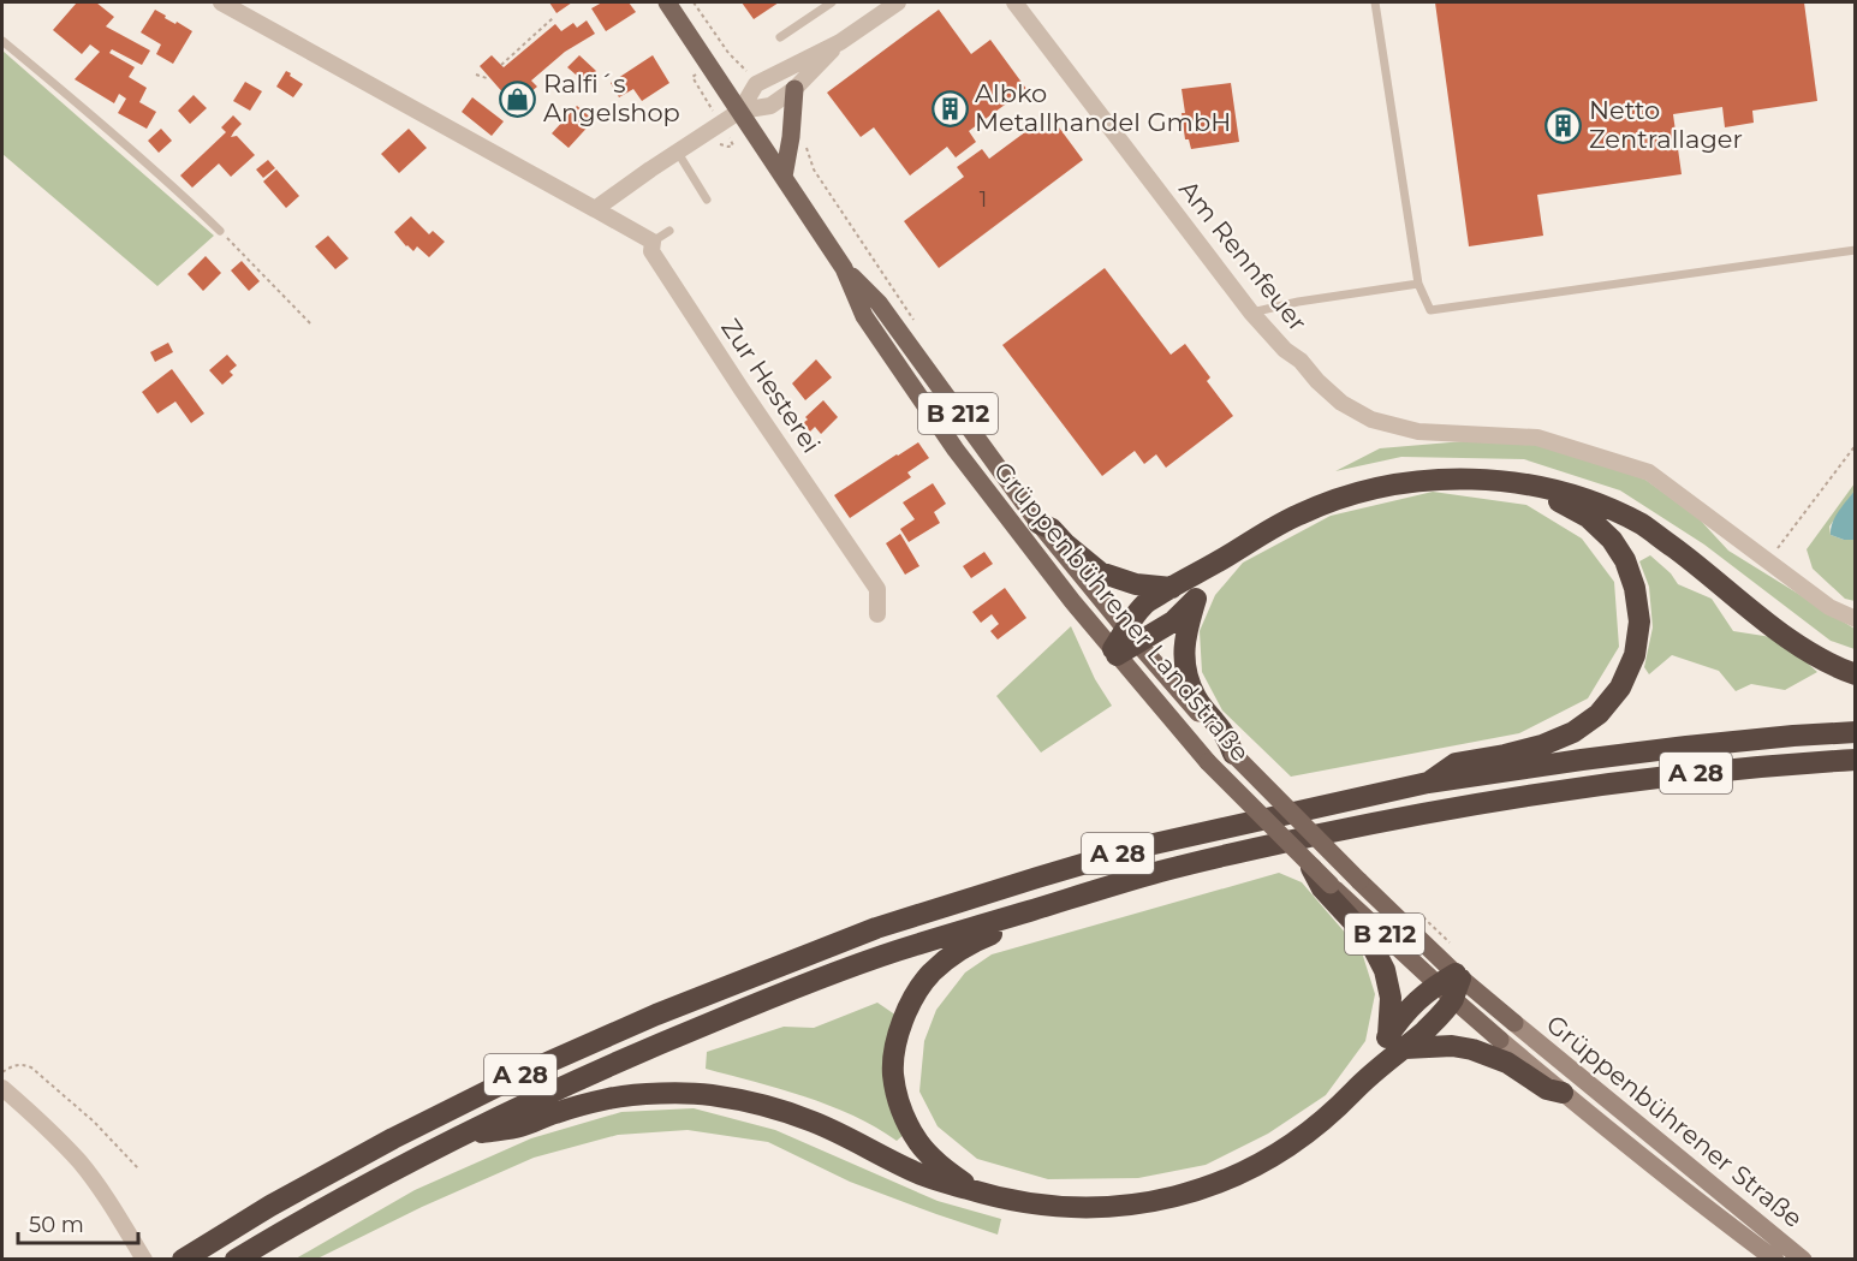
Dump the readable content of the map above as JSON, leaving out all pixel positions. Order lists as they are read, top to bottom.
{
  "streets": {
    "highway": ["A 28"],
    "main road": ["B 212", "Grüppenbührener Landstraße", "Grüppenbührener Straße"],
    "street": ["Am Rennfeuer", "Zur Hesterei"]
  },
  "crossings": [
    ["Grüppenbührener Landstraße", "Grüppenbührener Straße"]
  ],
  "places": {
    "shop": ["Ralfi´s Angelshop"],
    "building": ["Albko Metallhandel GmbH", "Netto Zentrallager"]
  },
  "house_numbers": ["1"],
  "scale_bar": "50 m"
}
